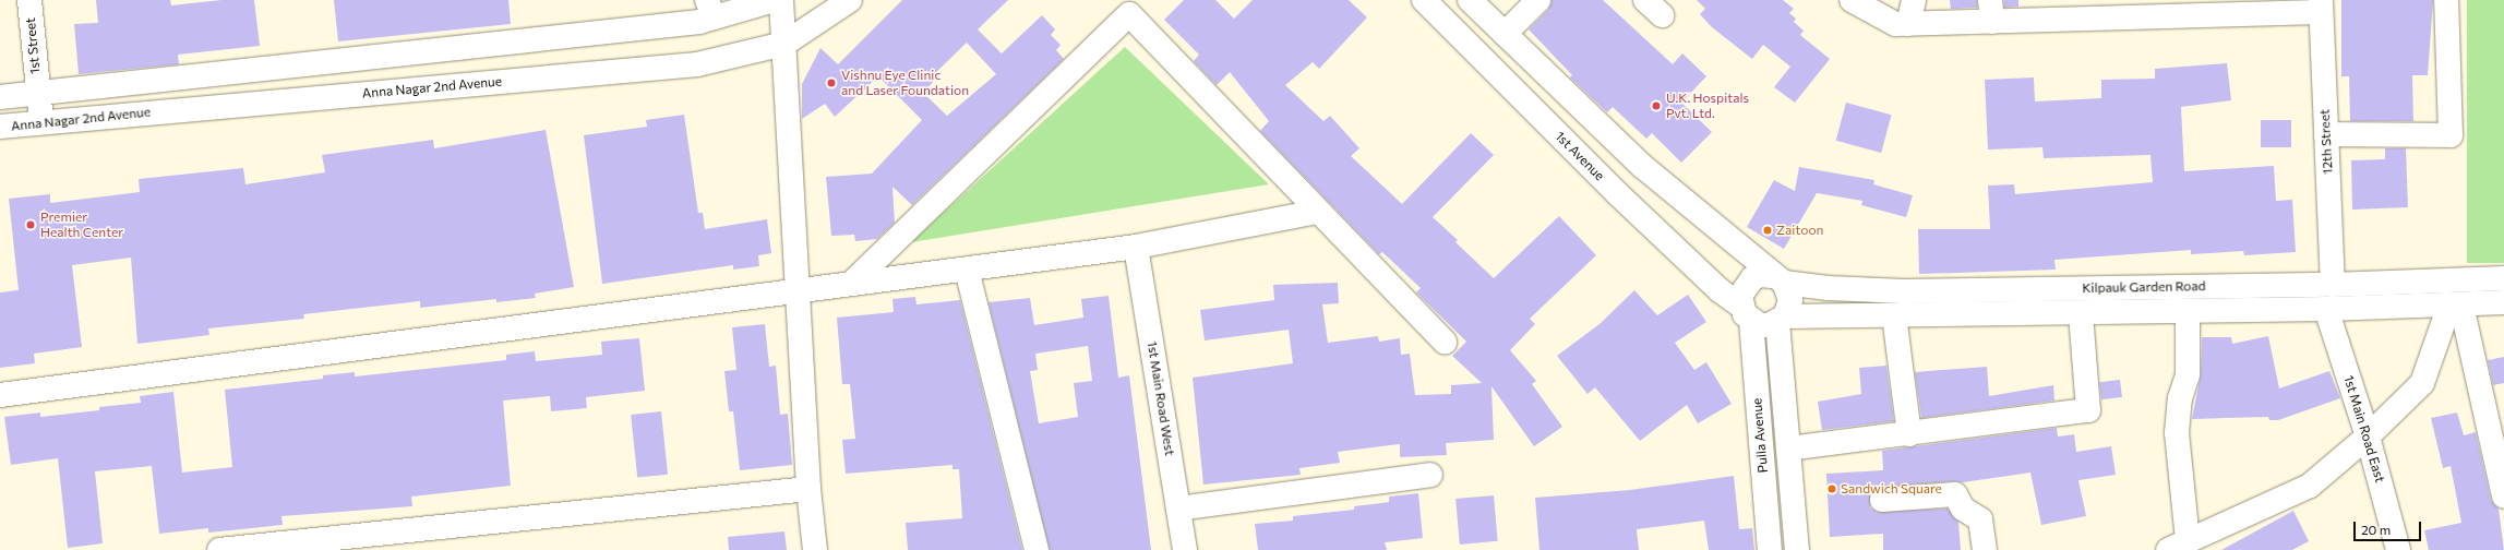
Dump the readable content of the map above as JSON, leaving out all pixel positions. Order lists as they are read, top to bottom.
{
  "streets": {
    "street": [
      "1st Street",
      "Anna Nagar 2nd Avenue",
      "12th Street",
      "1st Avenue",
      "Kilpauk Garden Road",
      "1st Main Road West",
      "1st Main Road East",
      "Pulla Avenue"
    ]
  },
  "crossings": [
    ["1st Street", "Anna Nagar 2nd Avenue"],
    ["12th Street", "Kilpauk Garden Road"],
    ["1st Avenue", "Kilpauk Garden Road"],
    ["1st Avenue", "Pulla Avenue"],
    ["Kilpauk Garden Road", "1st Main Road East"],
    ["Kilpauk Garden Road", "Pulla Avenue"]
  ],
  "places": [
    "Vishnu Eye Clinic and Laser Foundation",
    "U.K. Hospitals Pvt. Ltd.",
    "Premier Health Center",
    "Zaitoon",
    "Sandwich Square"
  ],
  "scale_bar": "20 m"
}
